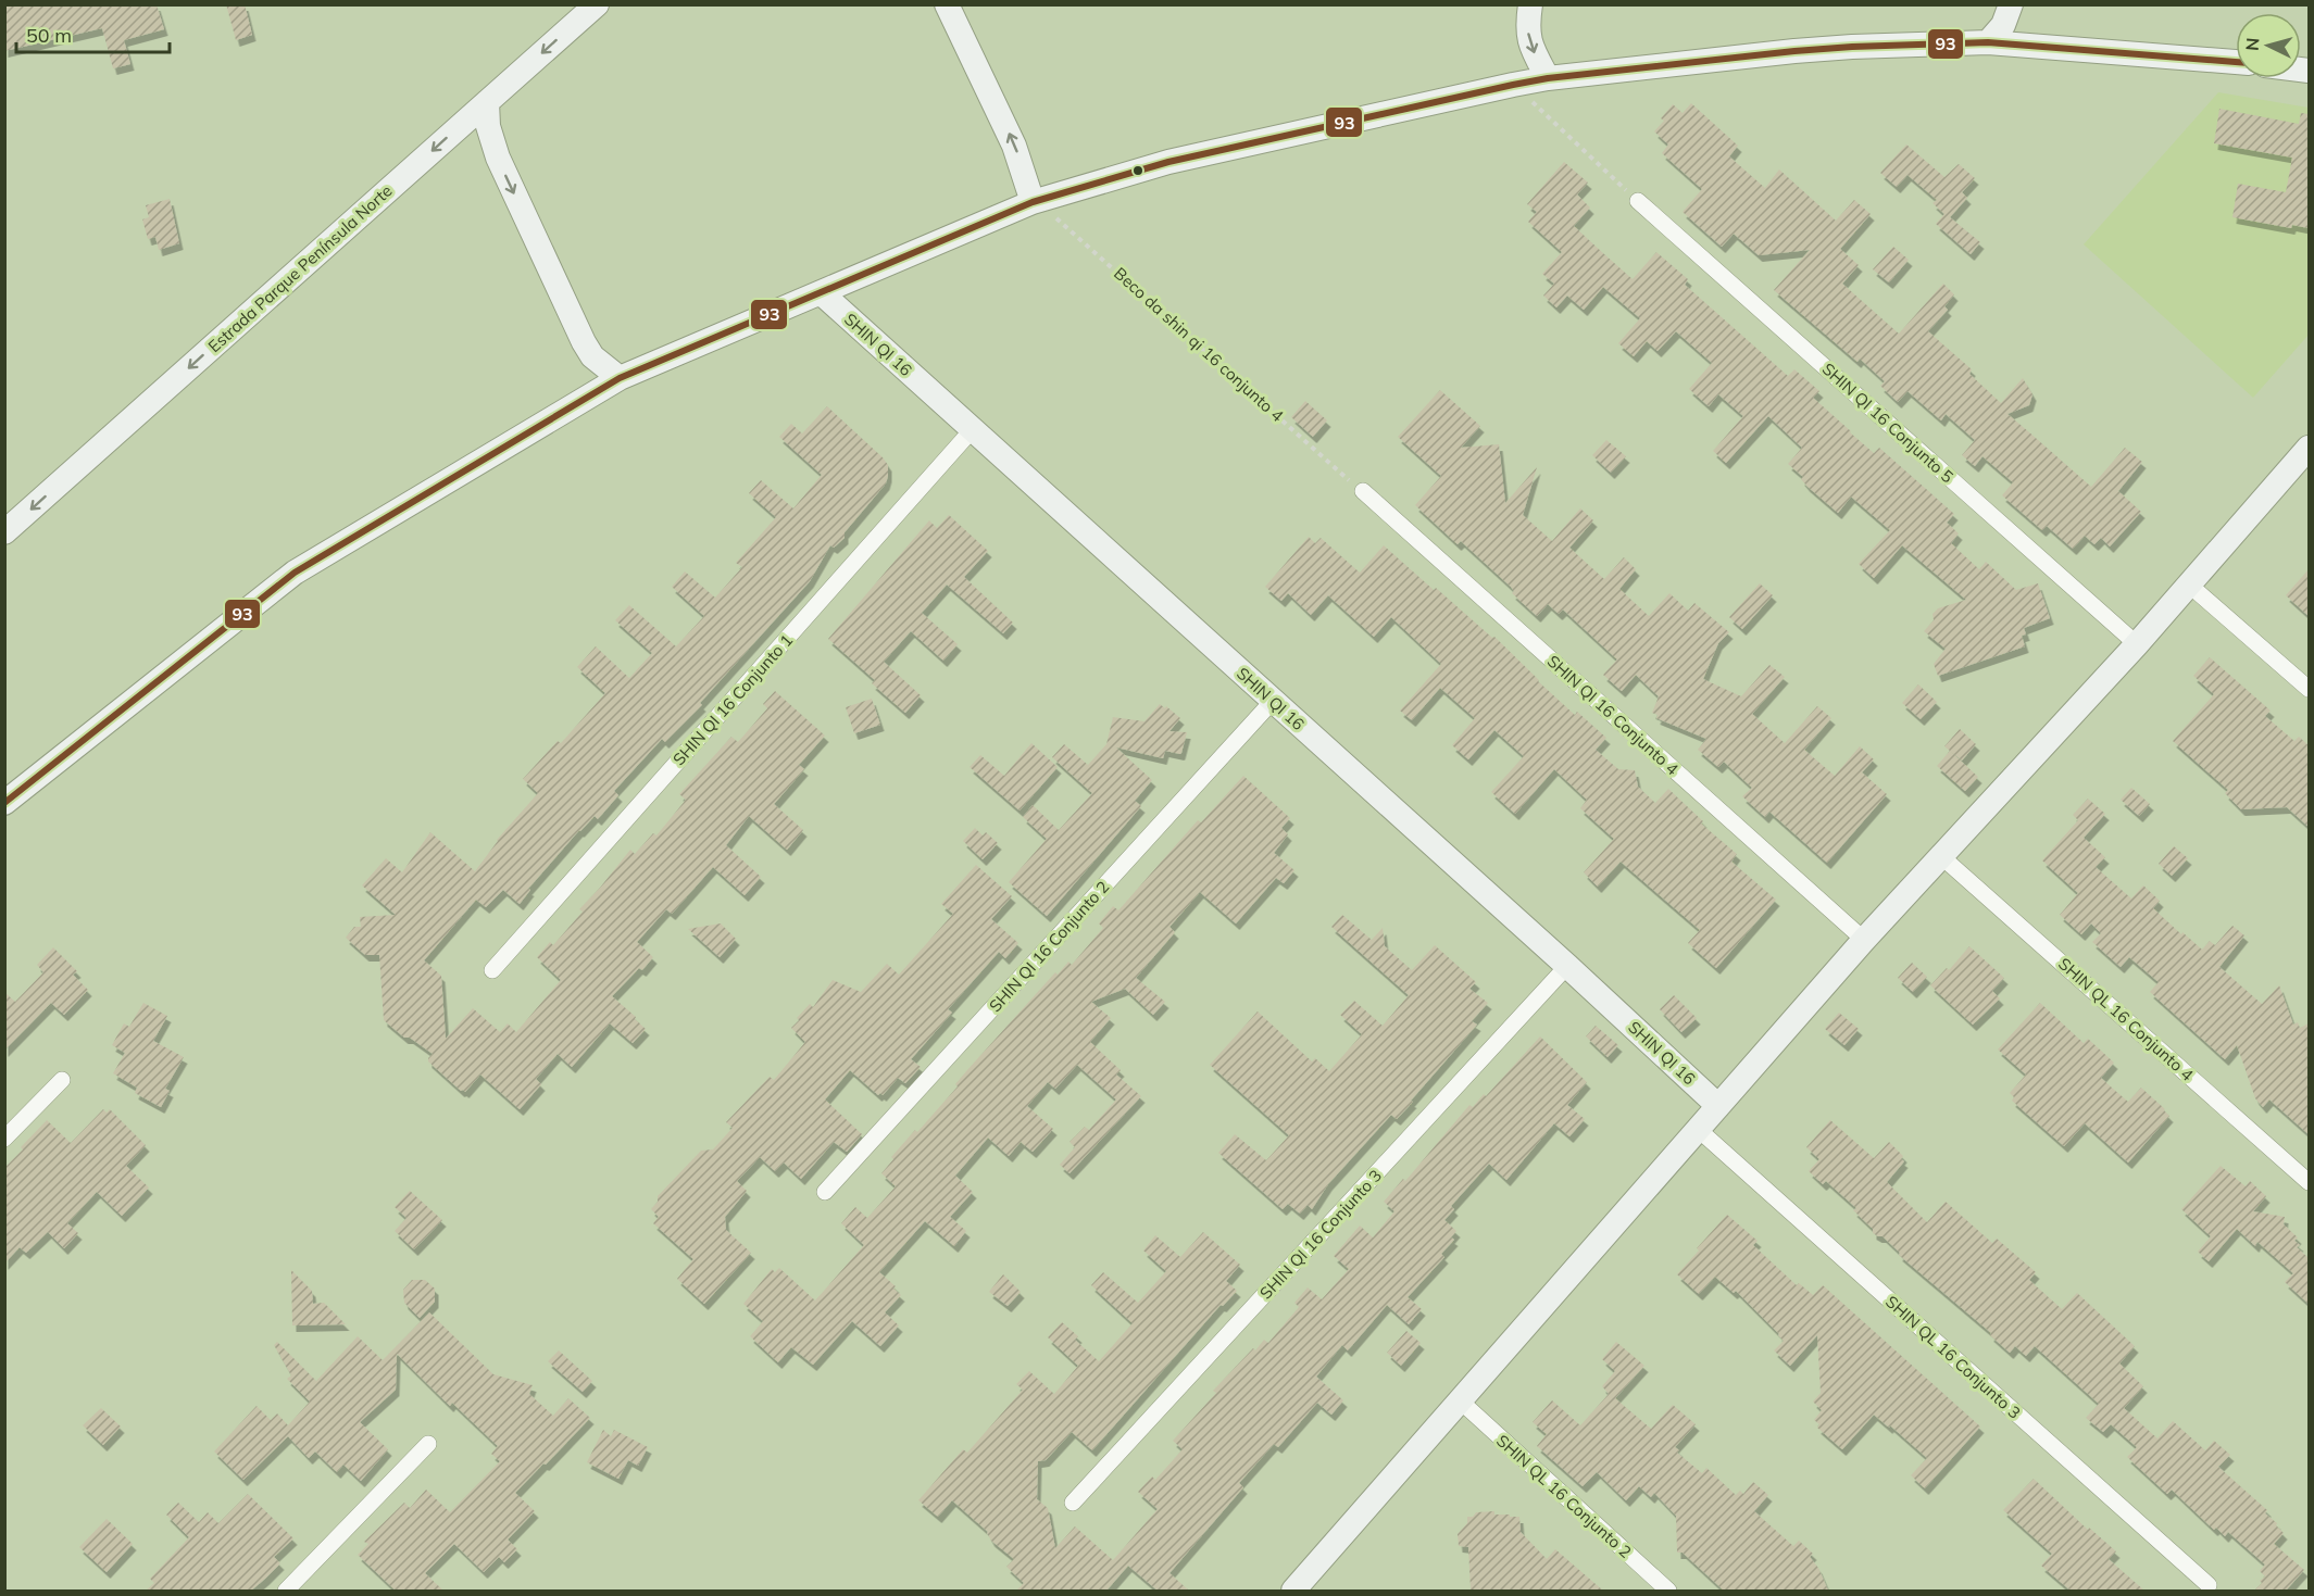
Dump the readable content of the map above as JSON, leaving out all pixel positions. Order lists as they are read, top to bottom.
{
  "streets": {
    "main road": ["Estrada Parque Península Norte", "SHIN QI 16"],
    "street": [
      "SHIN QI 16 Conjunto 5",
      "SHIN QI 16 Conjunto 1",
      "SHIN QI 16 Conjunto 4",
      "SHIN QI 16 Conjunto 2",
      "SHIN QL 16 Conjunto 4",
      "SHIN QI 16 Conjunto 3",
      "SHIN QL 16 Conjunto 3",
      "SHIN QL 16 Conjunto 2"
    ],
    "path": ["Beco da shin qi 16 conjunto 4"]
  },
  "crossings": [
    ["SHIN QI 16", "SHIN QI 16 Conjunto 1"],
    ["SHIN QI 16", "SHIN QI 16 Conjunto 2"],
    ["SHIN QI 16", "SHIN QI 16 Conjunto 3"],
    ["Beco da shin qi 16 conjunto 4", "SHIN QI 16 Conjunto 4"]
  ],
  "one_way": ["Estrada Parque Península Norte"],
  "lines": ["transit line 93"],
  "scale_bar": "50 m",
  "north": "left"
}
